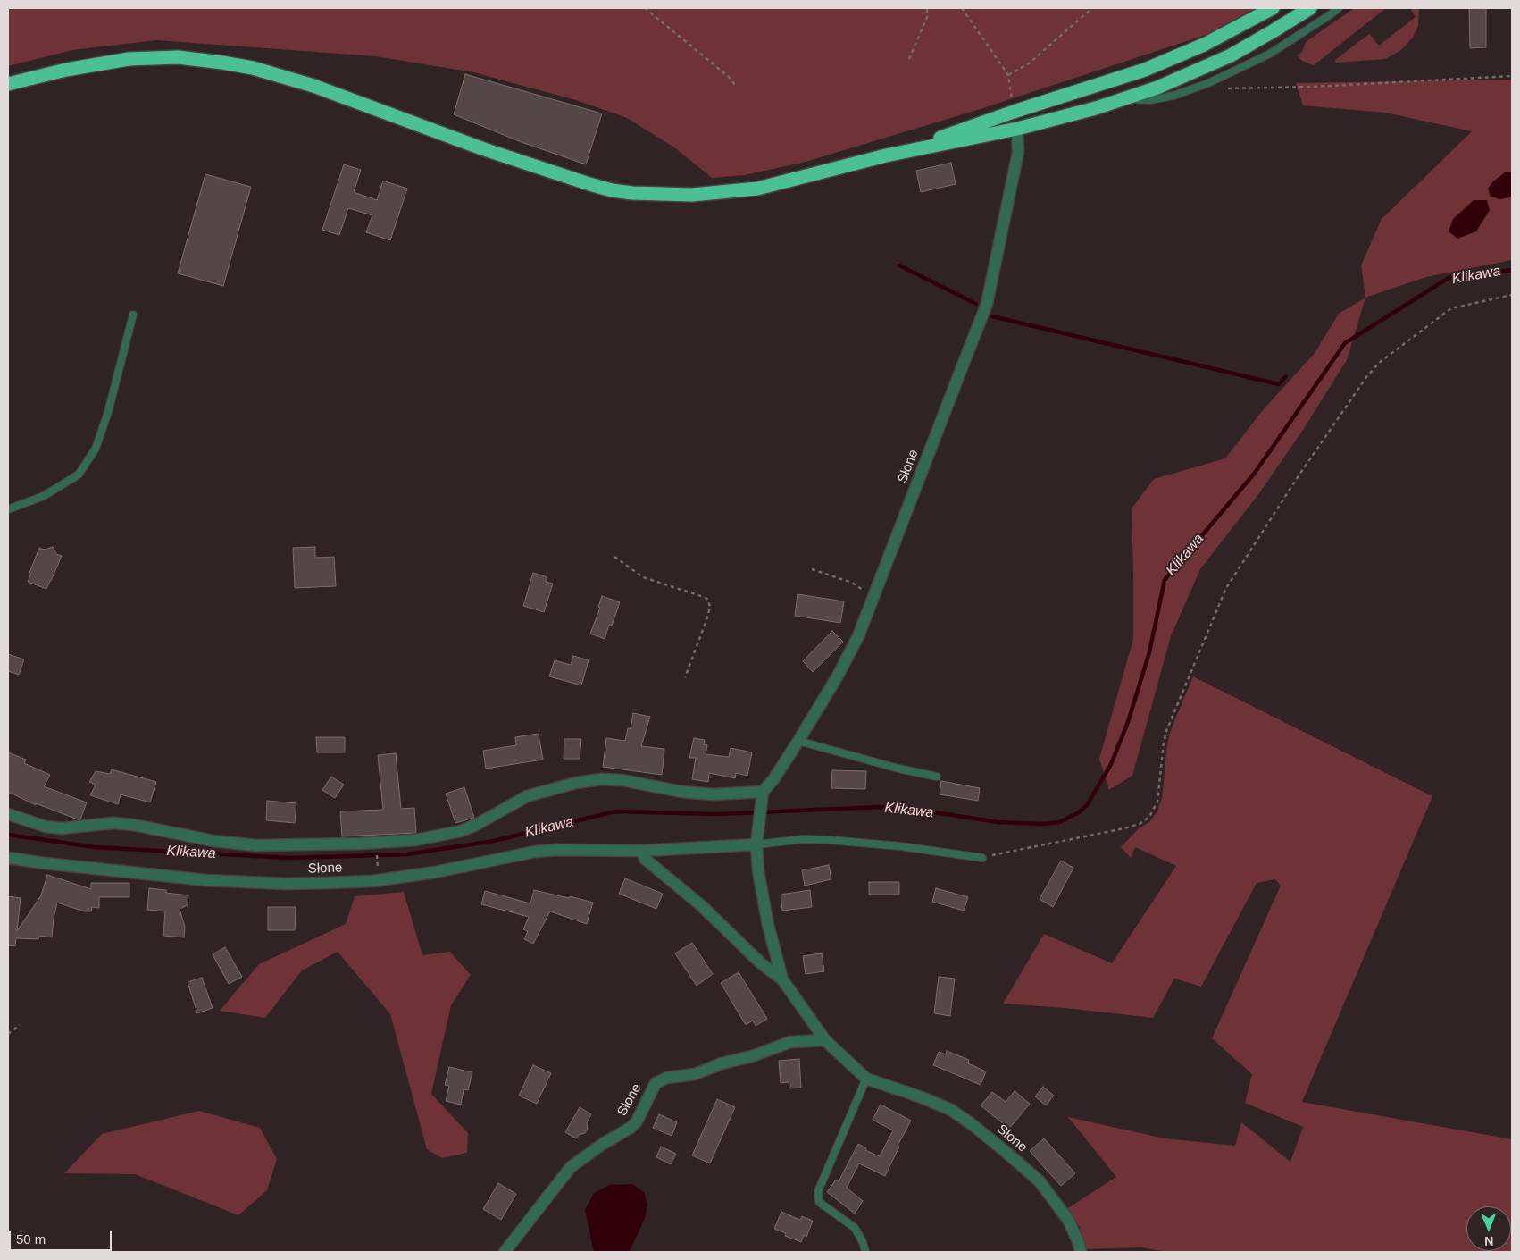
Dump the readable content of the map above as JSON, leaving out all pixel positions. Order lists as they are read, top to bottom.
{
  "streets": {
    "street": ["Słone"]
  },
  "water": ["Klikawa"],
  "scale_bar": "50 m",
  "north": "bottom"
}
